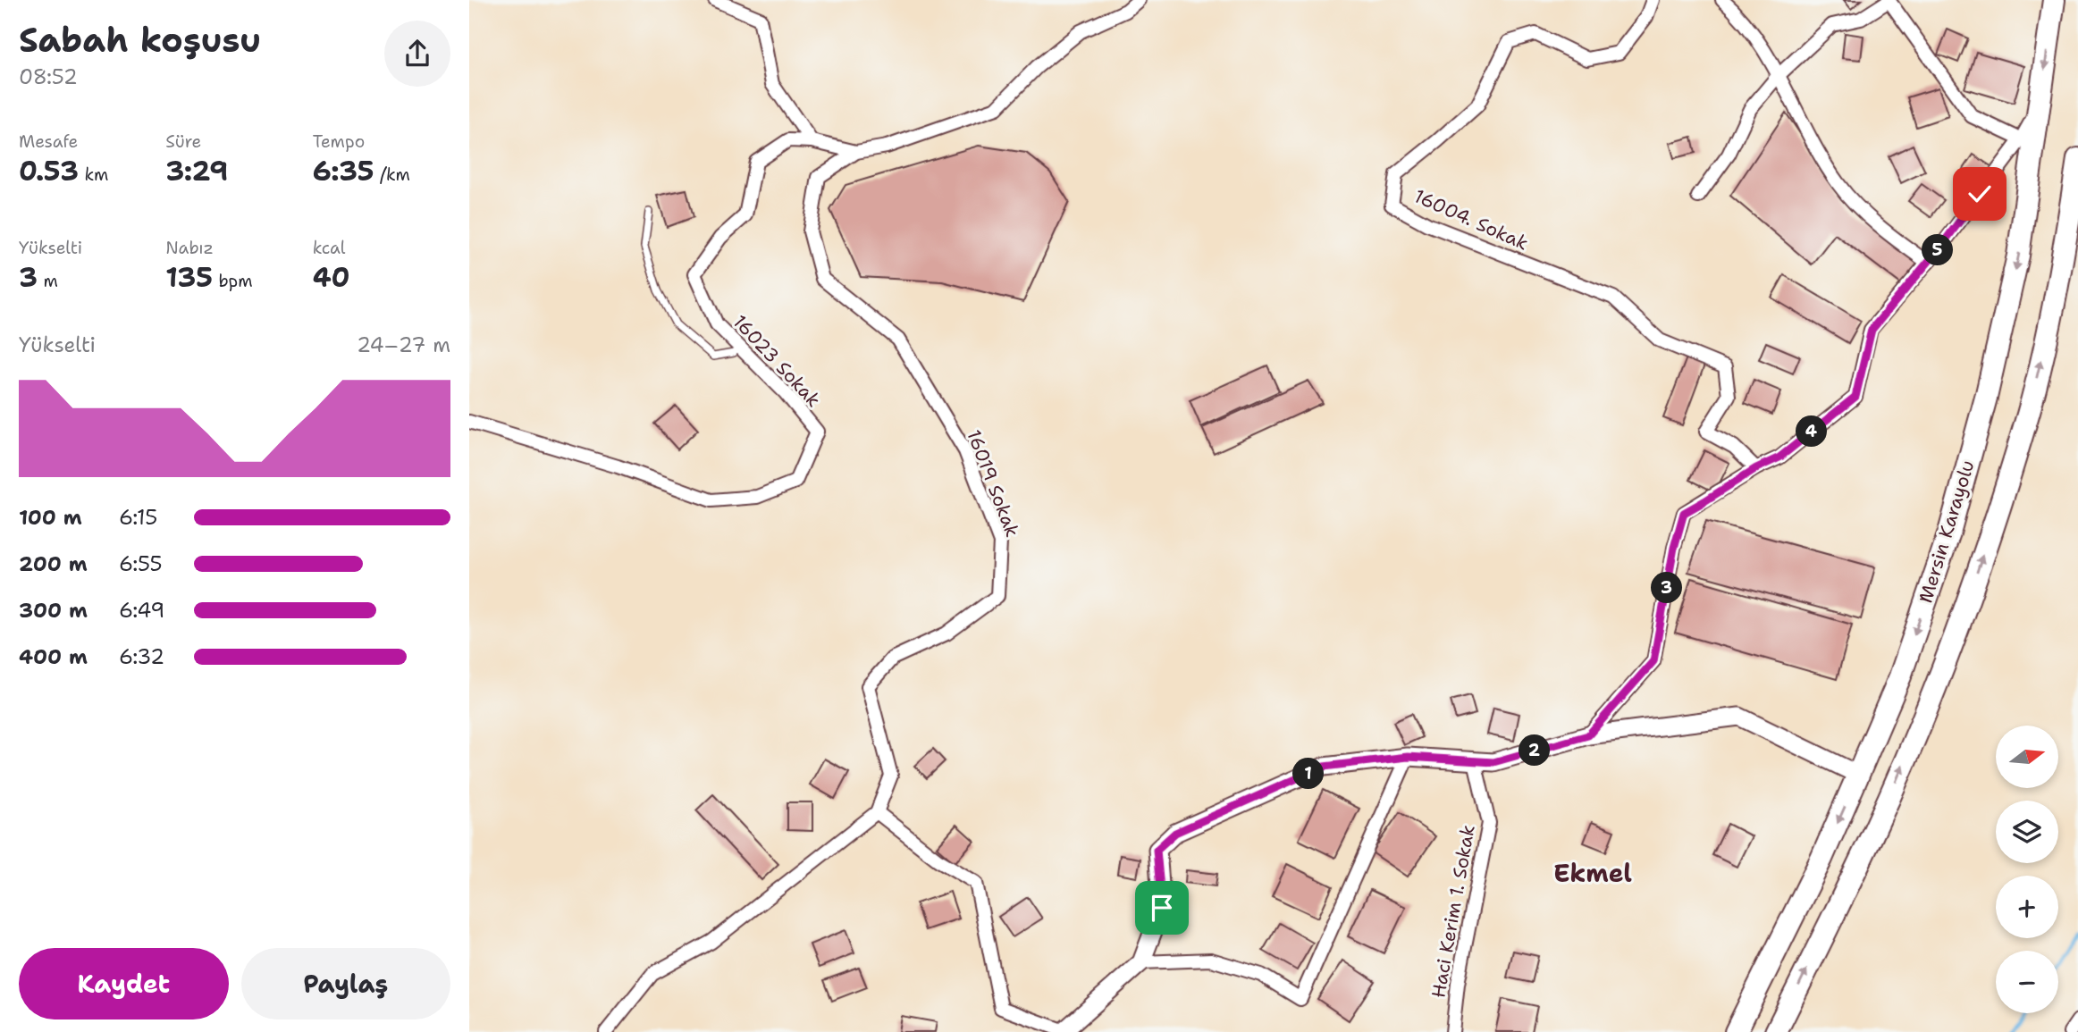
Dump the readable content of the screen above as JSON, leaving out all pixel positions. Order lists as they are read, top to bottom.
{
  "streets": {
    "highway": ["Mersin Karayolu"],
    "street": [
      "16004. Sokak",
      "16023 Sokak",
      "16019 Sokak",
      "Haci Kerim 1. Sokak"
    ]
  },
  "crossings": [
    ["16023 Sokak", "16019 Sokak"]
  ],
  "districts": ["Ekmel"],
  "north": "right",
  "page": {
    "heading": ["Sabah koşusu", "08:52"],
    "stats": [
      ["Mesafe", "0.53 km"],
      ["Süre", "3:29"],
      ["Tempo", "6:35 /km"],
      ["Yükselti", "3 m"],
      ["Nabız", "135 bpm"],
      ["kcal", "40"]
    ],
    "pins": [
      "5",
      "4",
      "3",
      "2",
      "1"
    ],
    "chart": ["Yükselti", "24–27 m"],
    "list": [
      {
        "name": "100 m",
        "note": "6:15"
      },
      {
        "name": "200 m",
        "note": "6:55"
      },
      {
        "name": "300 m",
        "note": "6:49"
      },
      {
        "name": "400 m",
        "note": "6:32"
      }
    ],
    "map_buttons": ["+", "−"],
    "buttons": ["Kaydet", "Paylaş"]
  }
}
